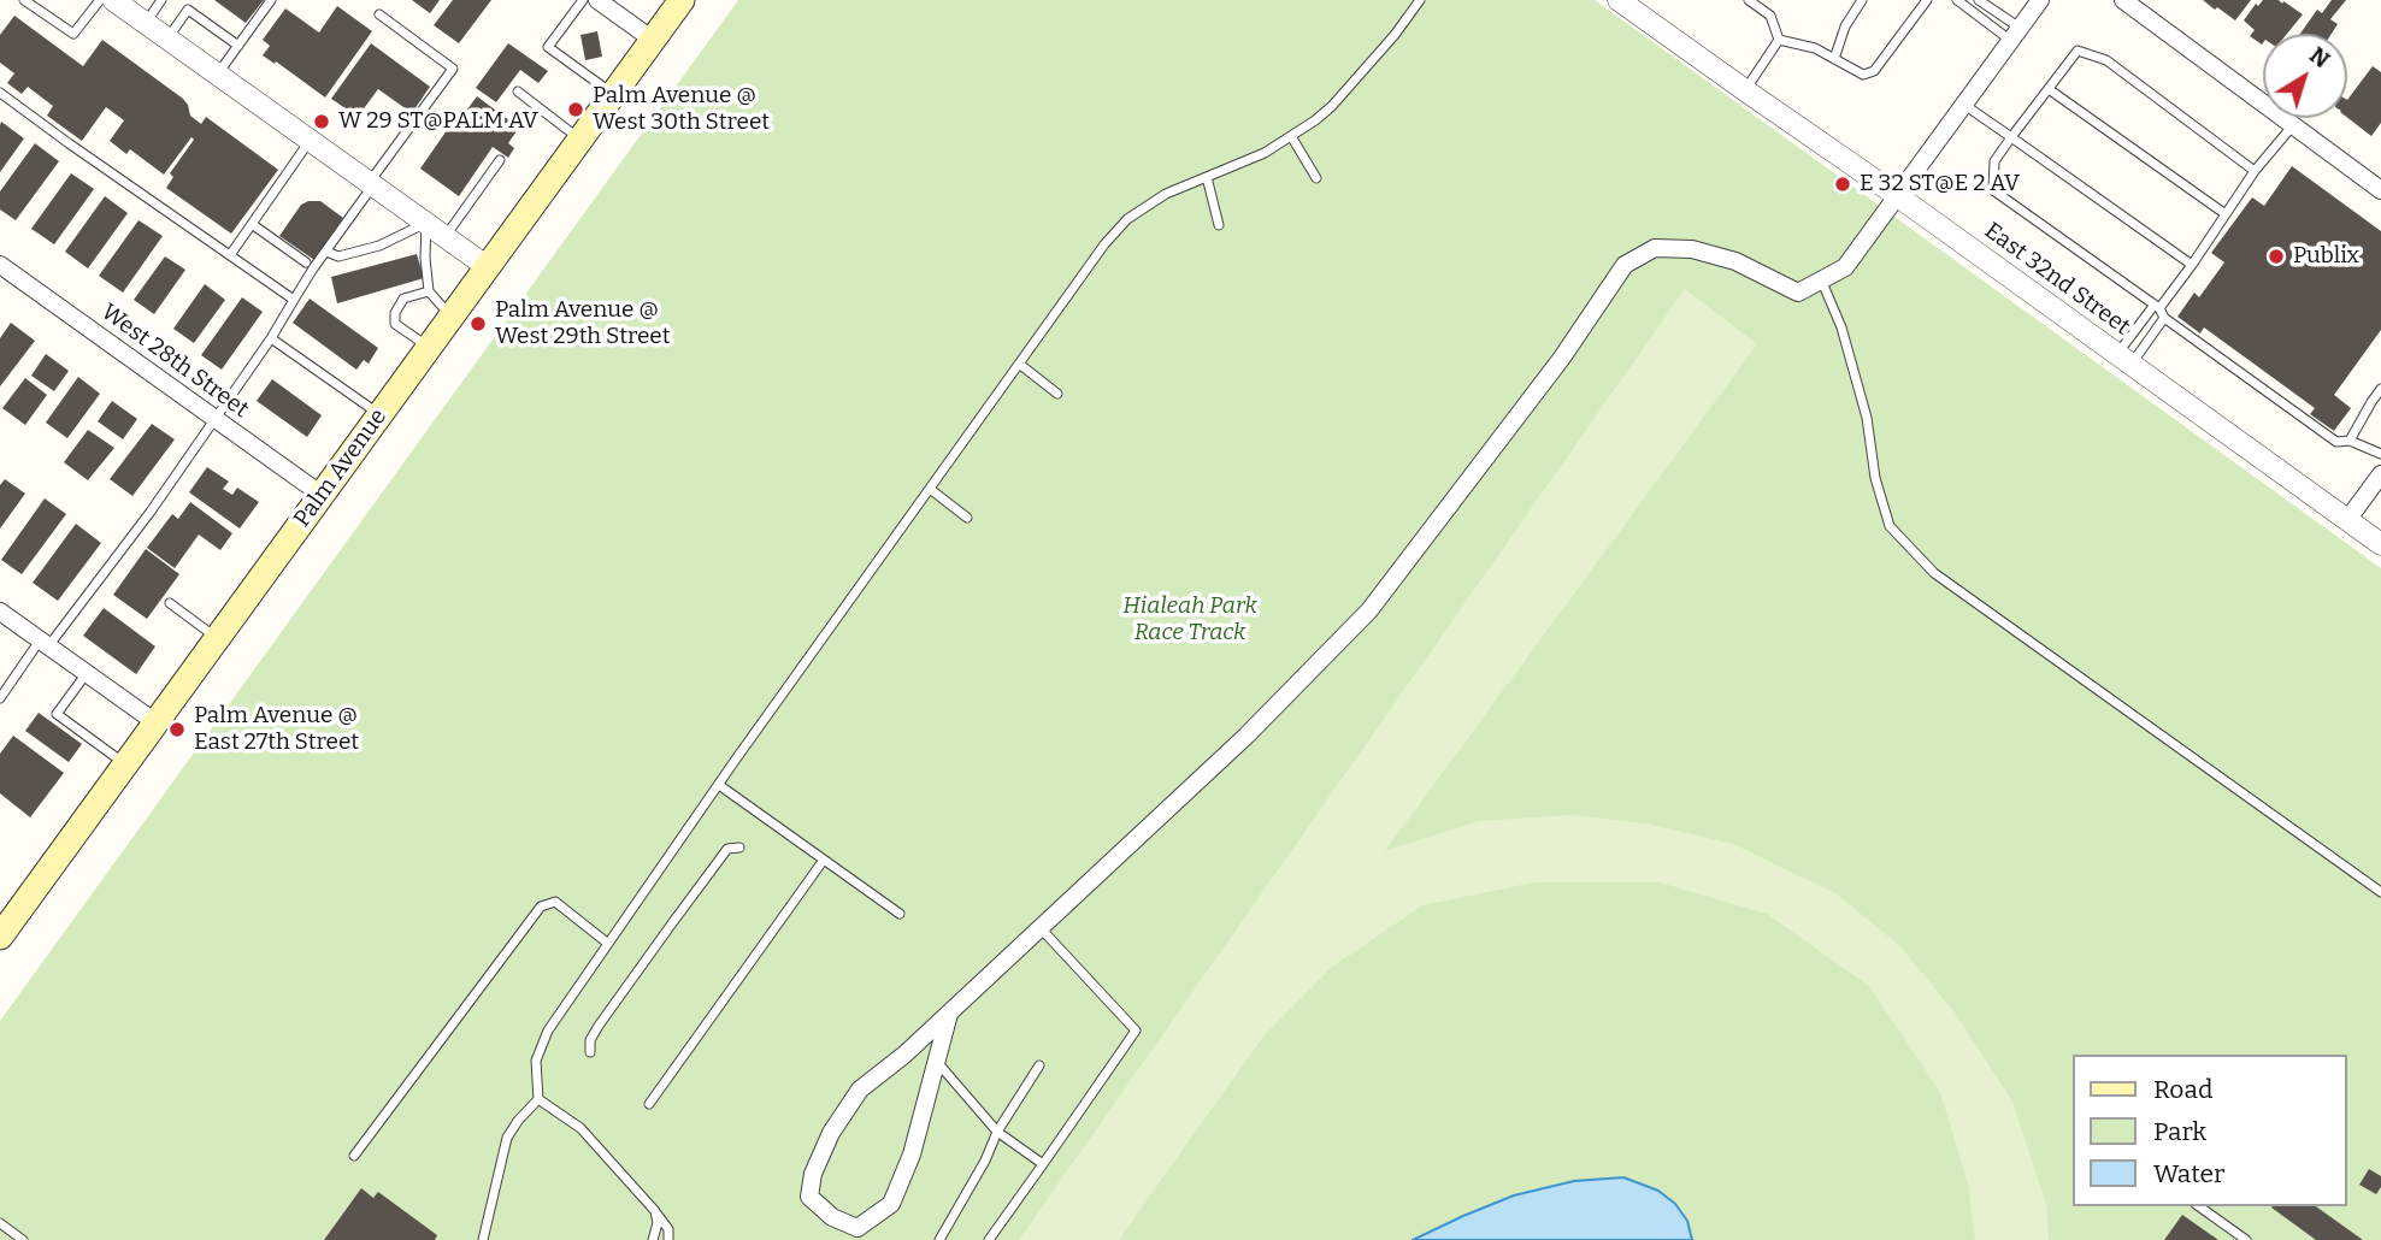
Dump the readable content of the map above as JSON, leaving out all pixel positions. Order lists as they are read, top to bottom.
{
  "streets": {
    "main road": ["Palm Avenue"],
    "street": ["East 32nd Street", "West 28th Street"]
  },
  "crossings": [
    ["West 28th Street", "Palm Avenue"]
  ],
  "parks": ["Hialeah Park Race Track"],
  "places": [
    "Palm Avenue @ West 30th Street",
    "W 29 ST@PALM AV",
    "E 32 ST@E 2 AV",
    "Publix",
    "Palm Avenue @ West 29th Street",
    "Palm Avenue @ East 27th Street"
  ],
  "legend": ["Road", "Park", "Water"],
  "north": "top right"
}
